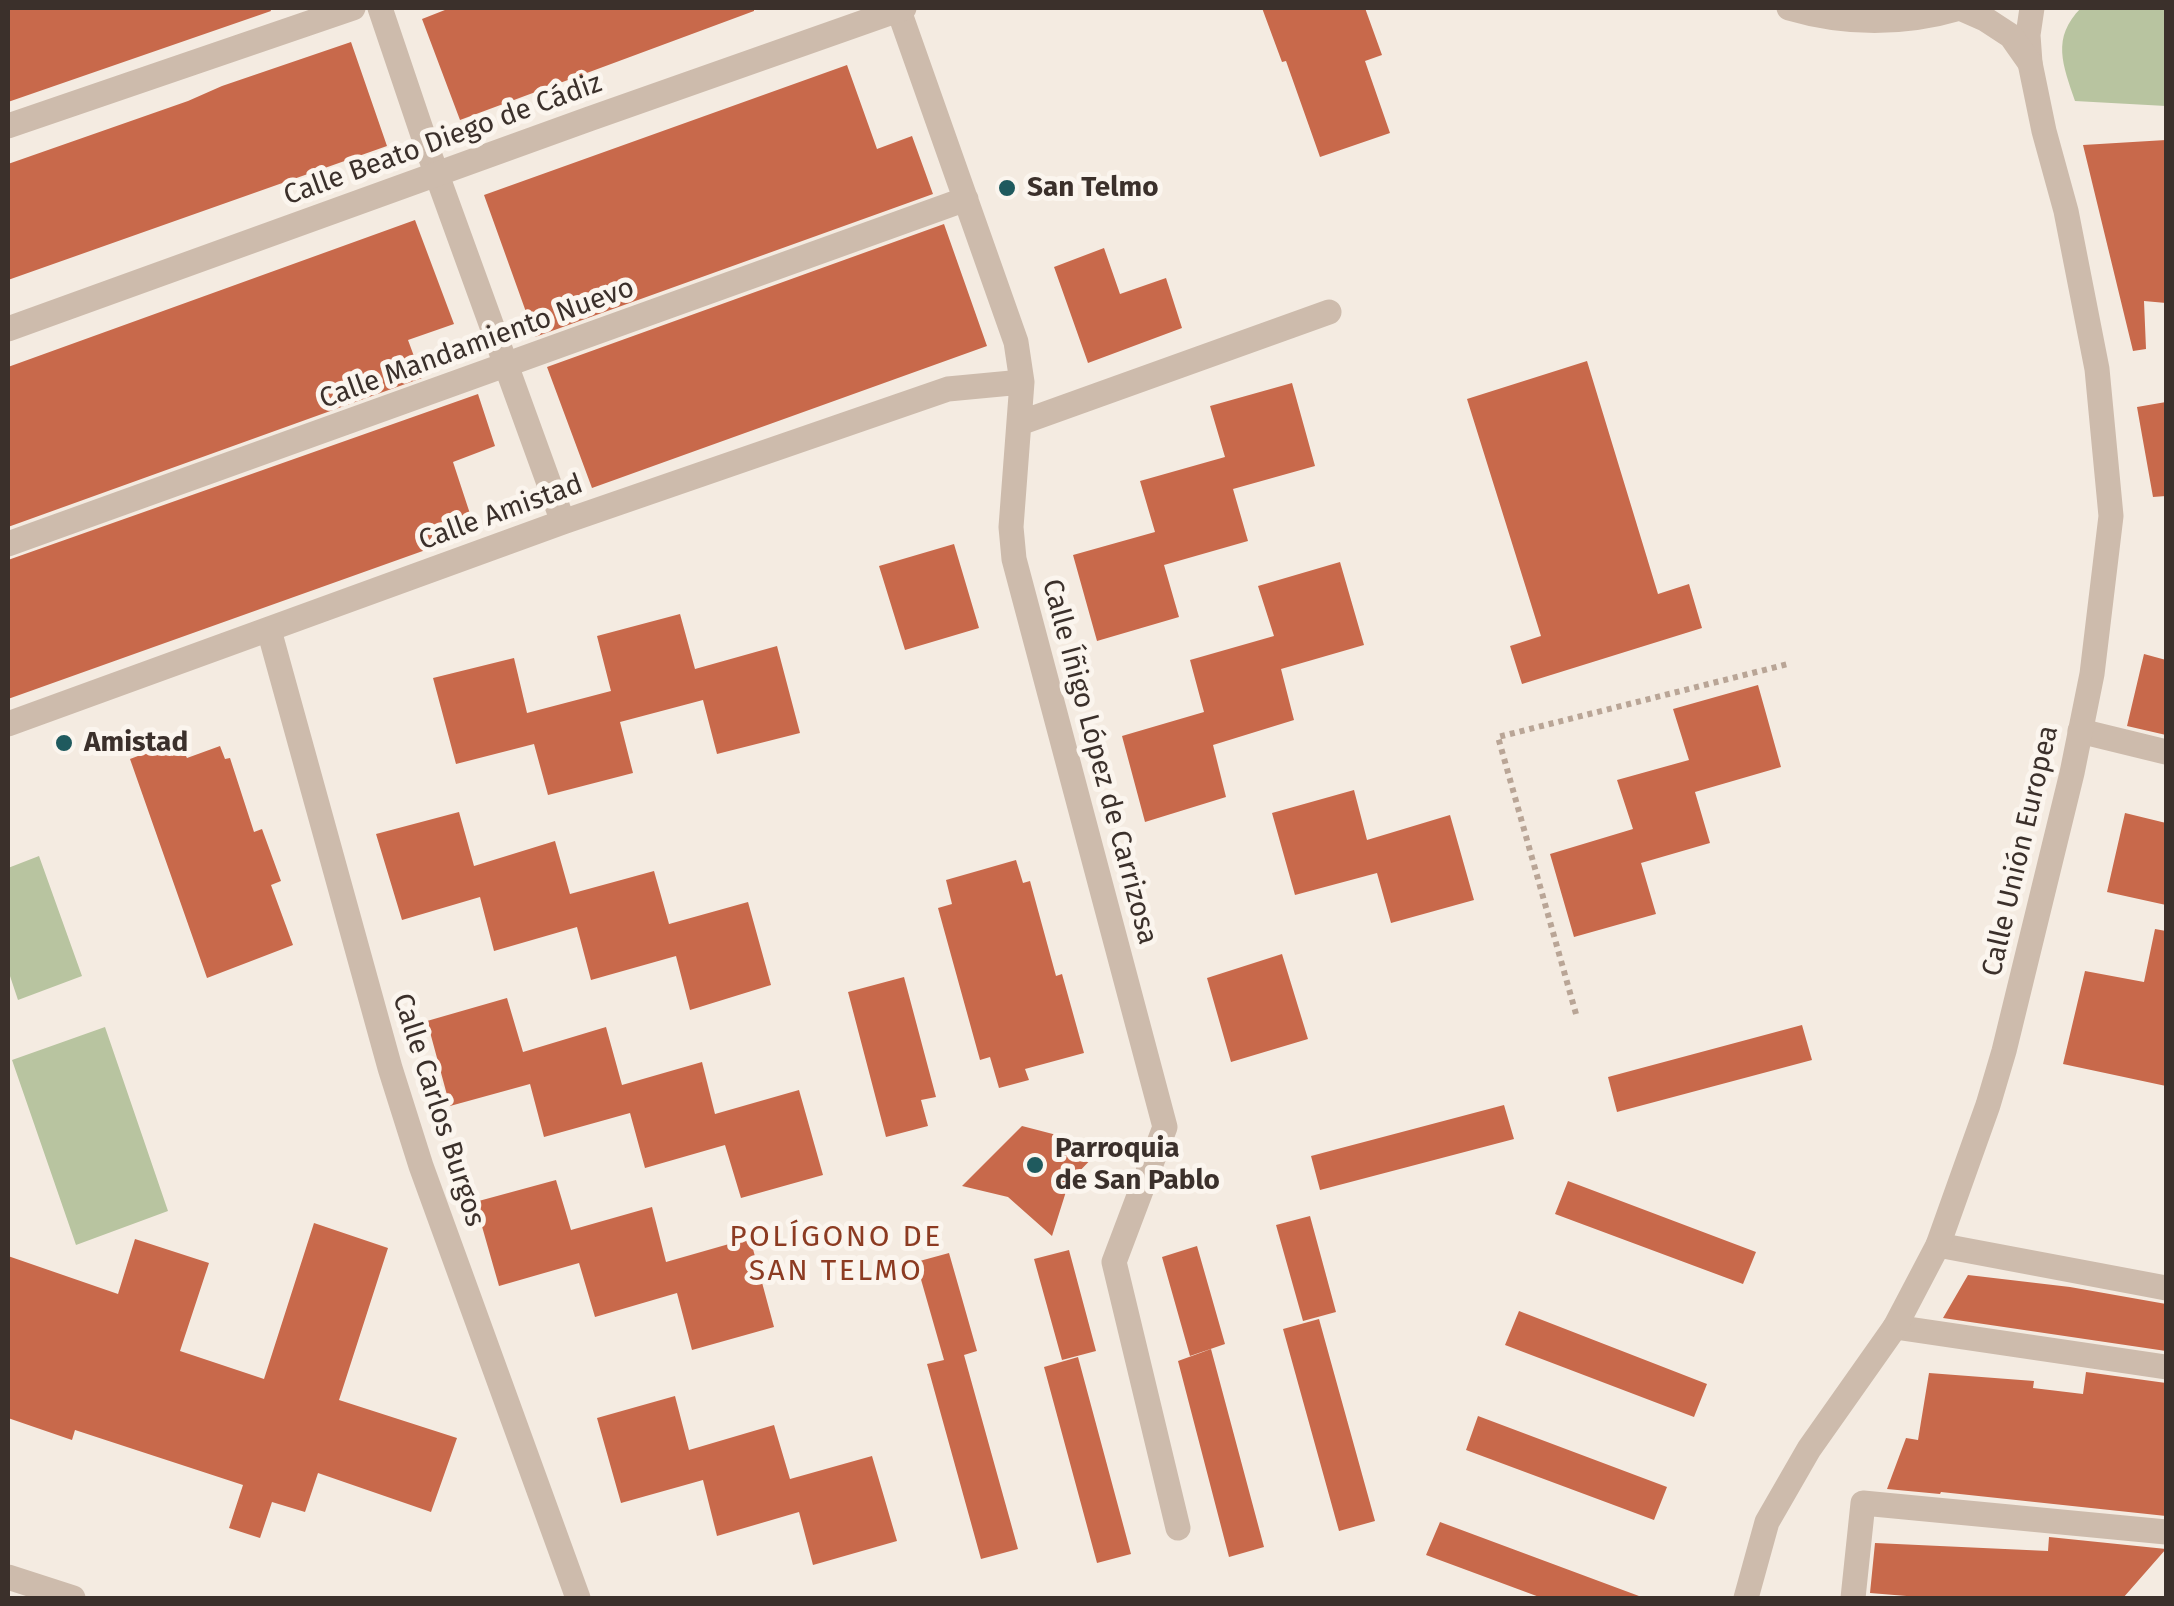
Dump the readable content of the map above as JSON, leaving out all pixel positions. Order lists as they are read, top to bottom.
{
  "streets": {
    "street": [
      "Calle Beato Diego de Cádiz",
      "Calle Mandamiento Nuevo",
      "Calle Amistad",
      "Calle Íñigo López de Carrizosa",
      "Calle Unión Europea",
      "Calle Carlos Burgos"
    ]
  },
  "crossings": [
    ["Calle Beato Diego de Cádiz", "Calle Íñigo López de Carrizosa"],
    ["Calle Mandamiento Nuevo", "Calle Íñigo López de Carrizosa"],
    ["Calle Amistad", "Calle Íñigo López de Carrizosa"],
    ["Calle Amistad", "Calle Carlos Burgos"]
  ],
  "districts": ["POLÍGONO DE SAN TELMO"],
  "places": ["San Telmo", "Amistad", "Parroquia de San Pablo"]
}
